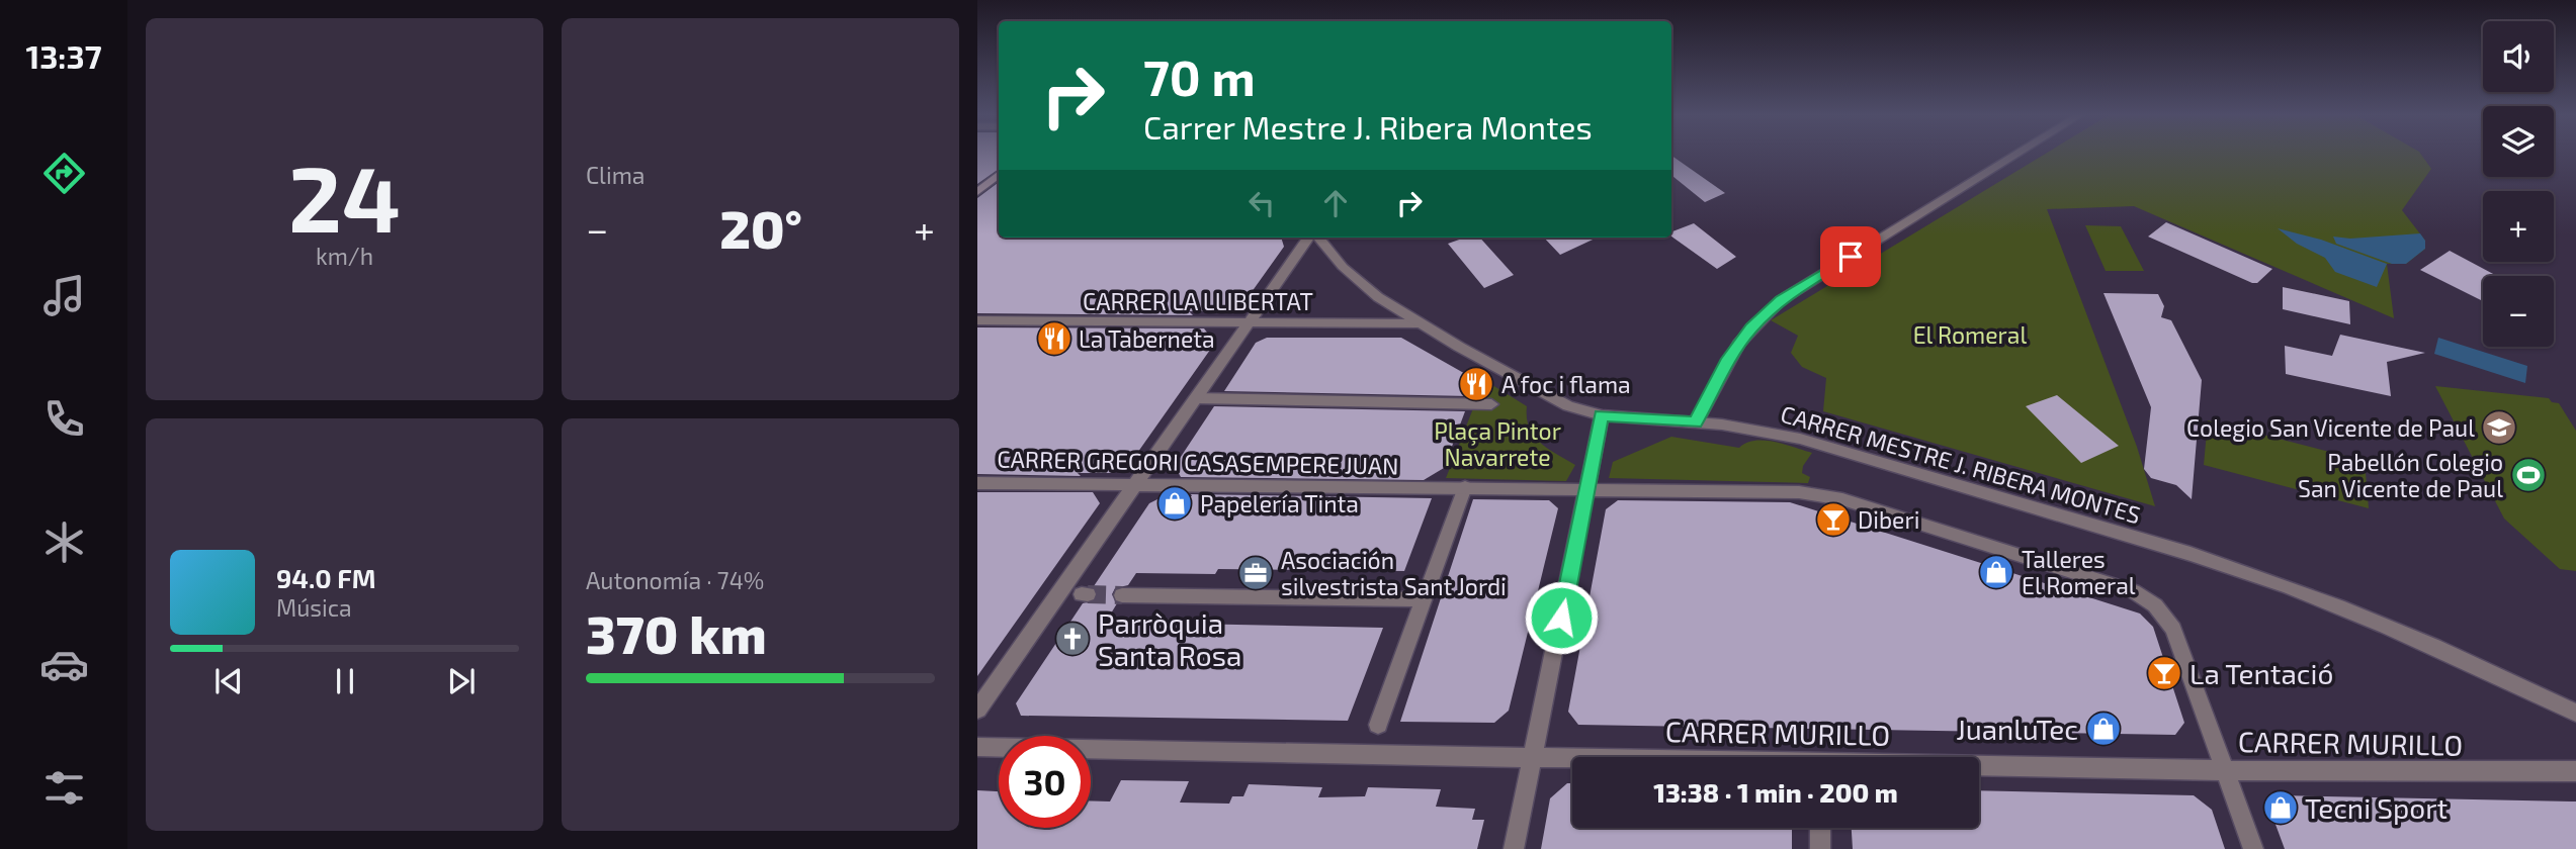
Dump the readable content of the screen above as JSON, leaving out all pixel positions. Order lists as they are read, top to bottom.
{
  "streets": {
    "street": [
      "CARRER LA LLIBERTAT",
      "CARRER GREGORI CASASEMPERE JUAN",
      "CARRER MESTRE J. RIBERA MONTES",
      "CARRER MURILLO"
    ]
  },
  "crossings": [
    ["CARRER LA LLIBERTAT", "CARRER MESTRE J. RIBERA MONTES"],
    ["CARRER GREGORI CASASEMPERE JUAN", "CARRER MURILLO"]
  ],
  "parks": ["El Romeral", "Plaça Pintor Navarrete"],
  "places": {
    "restaurant": ["La Taberneta", "A foc i flama"],
    "school or university": ["Colegio San Vicente de Paul"],
    "sports": ["Pabellón Colegio San Vicente de Paul"],
    "shop": [
      "Papelería Tinta",
      "Talleres El Romeral",
      "JuanluTec",
      "Tecni Sport"
    ],
    "bar": ["Diberi", "La Tentació"],
    "office": ["Asociación silvestrista Sant Jordi"],
    "church": ["Parròquia Santa Rosa"]
  },
  "page": {
    "tabs": "13:37",
    "tile": [
      ["24", "km/h"],
      "Clima",
      ["Autonomía · 74%", "370 km"]
    ],
    "map_buttons": ["+", "−"],
    "turn": ["70 m", "Carrer Mestre J. Ribera Montes"],
    "heat": ["−", "20°", "+"],
    "song": ["94.0 FM", "Música"],
    "limit": "30",
    "trip": "13:38 · 1 min · 200 m"
  }
}
